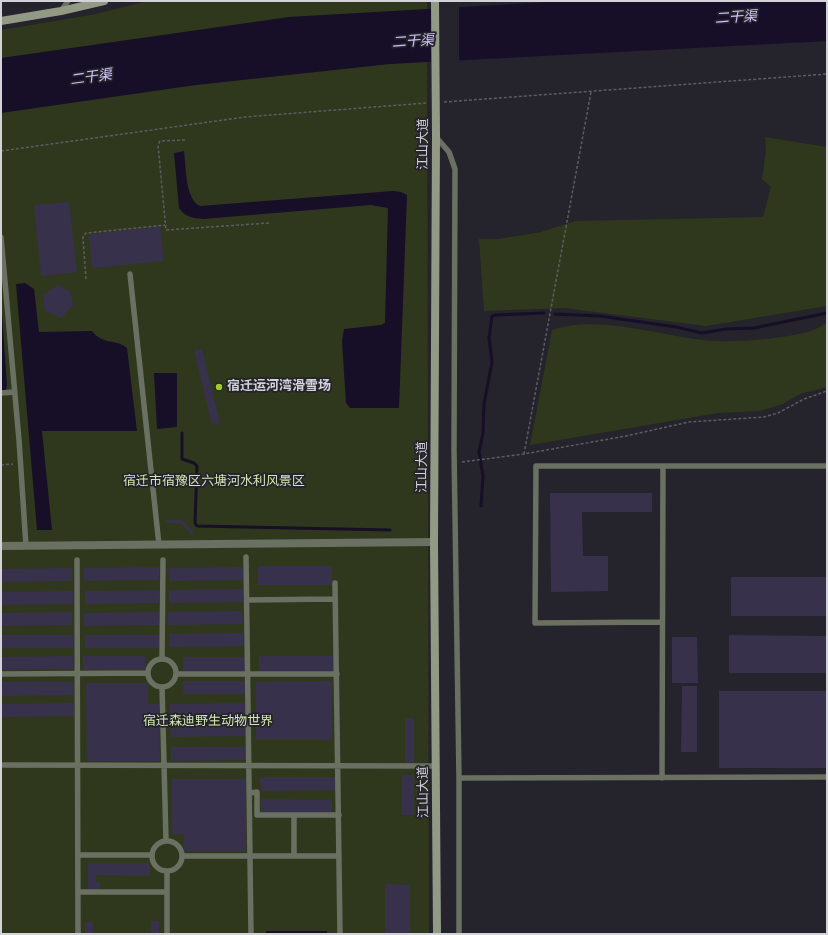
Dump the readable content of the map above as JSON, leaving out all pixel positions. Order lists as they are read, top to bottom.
{
  "streets": {
    "main road": ["江山大道"]
  },
  "water": ["二干渠"],
  "parks": ["宿迁市宿豫区六塘河水利风景区", "宿迁森迪野生动物世界"],
  "places": ["宿迁运河湾滑雪场"]
}
